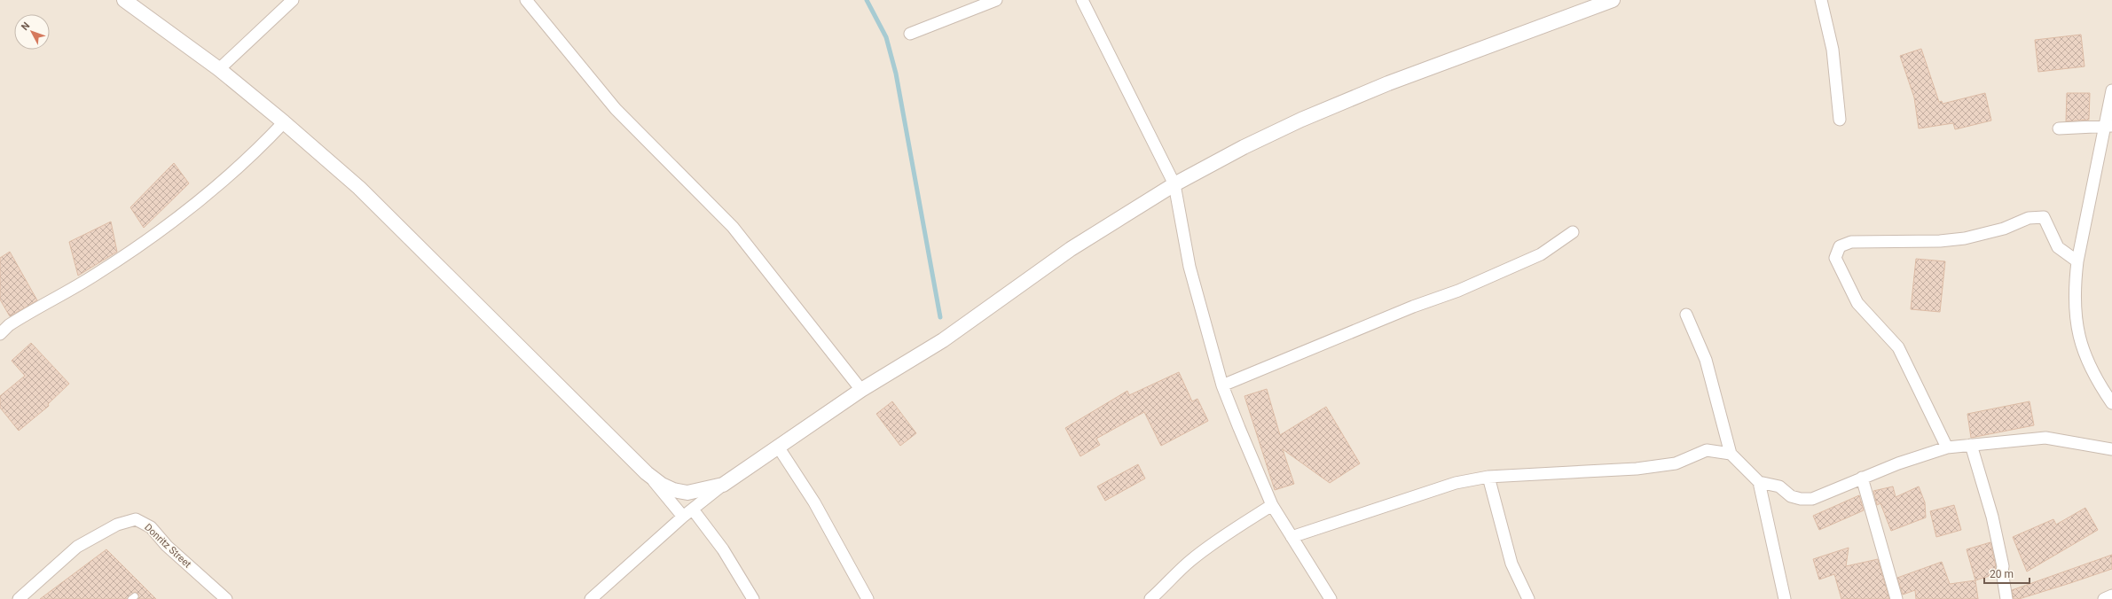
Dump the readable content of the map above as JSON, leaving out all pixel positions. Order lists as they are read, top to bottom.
{
  "streets": {
    "street": ["Donritz Street"]
  },
  "scale_bar": "20 m",
  "north": "top left"
}
